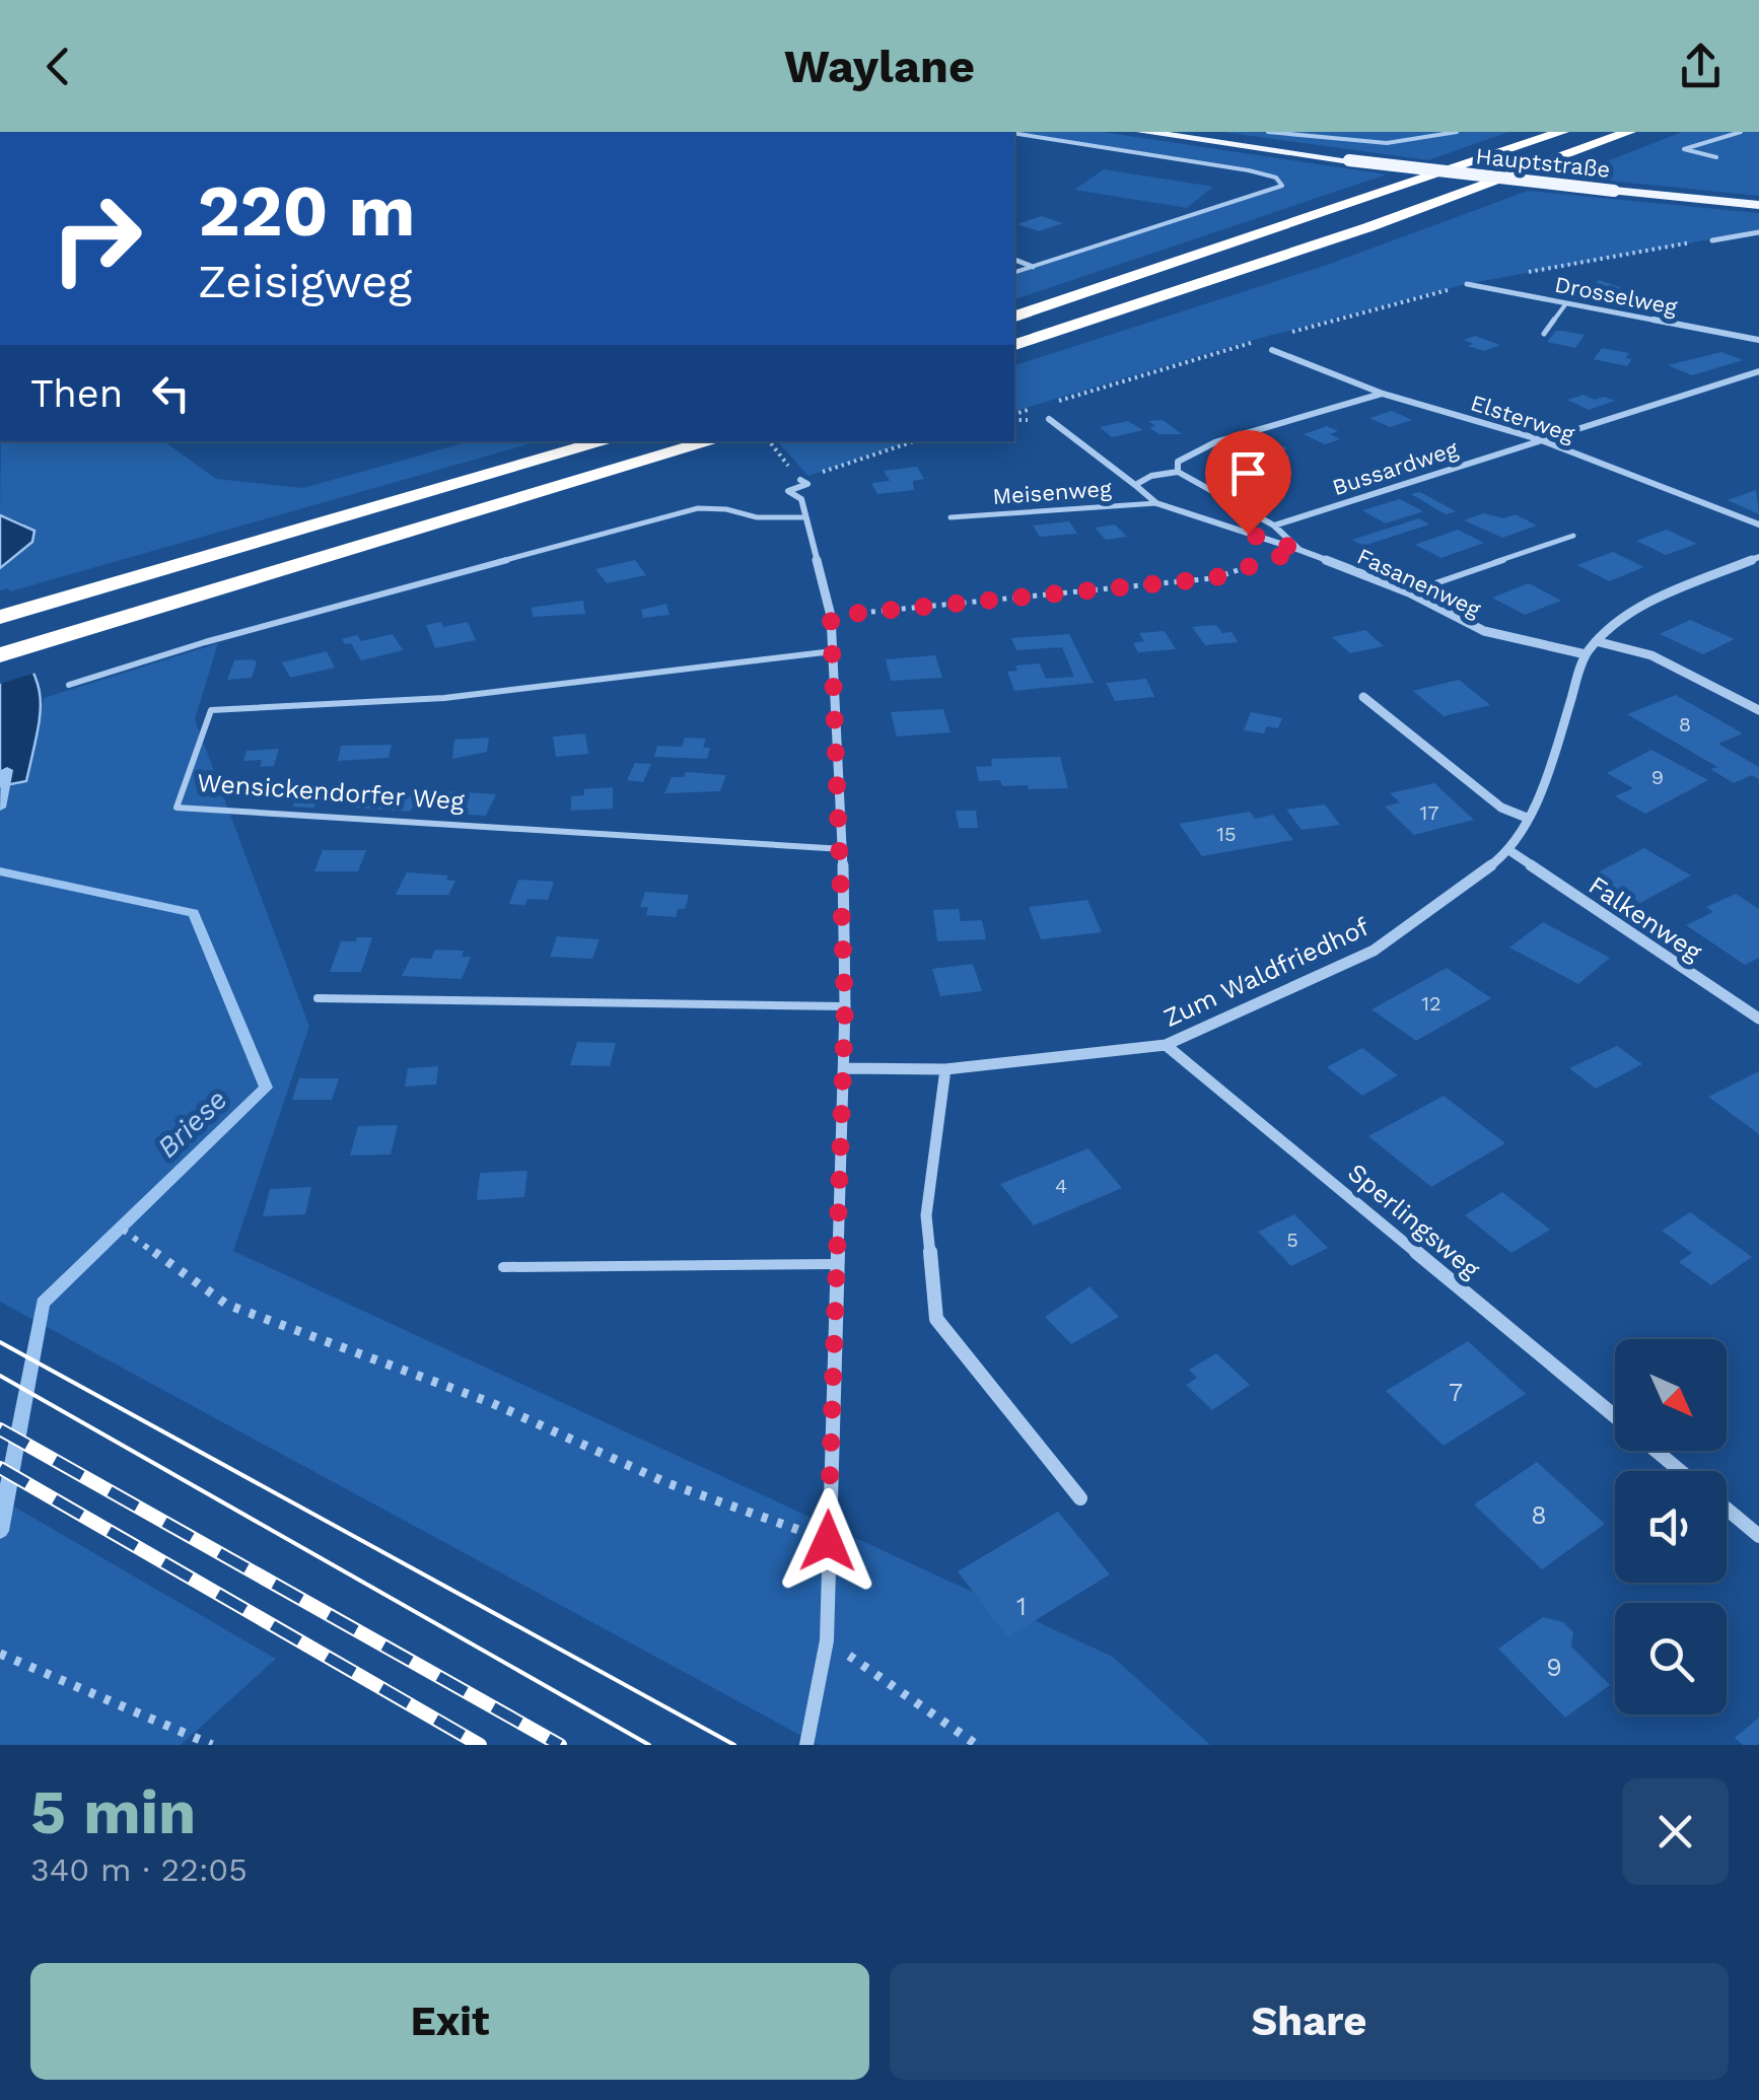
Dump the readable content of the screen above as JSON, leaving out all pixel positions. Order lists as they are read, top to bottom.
{
  "streets": {
    "main road": ["Hauptstraße"],
    "street": [
      "Drosselweg",
      "Elsterweg",
      "Bussardweg",
      "Fasanenweg",
      "Falkenweg",
      "Zum Waldfriedhof",
      "Sperlingsweg"
    ],
    "lane": ["Meisenweg", "Wensickendorfer Weg"]
  },
  "crossings": [
    ["Elsterweg", "Bussardweg"],
    ["Bussardweg", "Fasanenweg"],
    ["Meisenweg", "Fasanenweg"],
    ["Fasanenweg", "Zum Waldfriedhof"],
    ["Falkenweg", "Zum Waldfriedhof"],
    ["Zum Waldfriedhof", "Sperlingsweg"]
  ],
  "water": ["Briese"],
  "house_numbers": [
    "8",
    "9",
    "17",
    "15",
    "12",
    "4",
    "5",
    "7",
    "8",
    "1",
    "9"
  ],
  "north": "bottom right",
  "page": {
    "header": "Waylane",
    "turn": ["220 m", "Zeisigweg"],
    "then": "Then",
    "heading": ["5 min", "340 m · 22:05"],
    "buttons": ["Exit", "Share"]
  }
}
